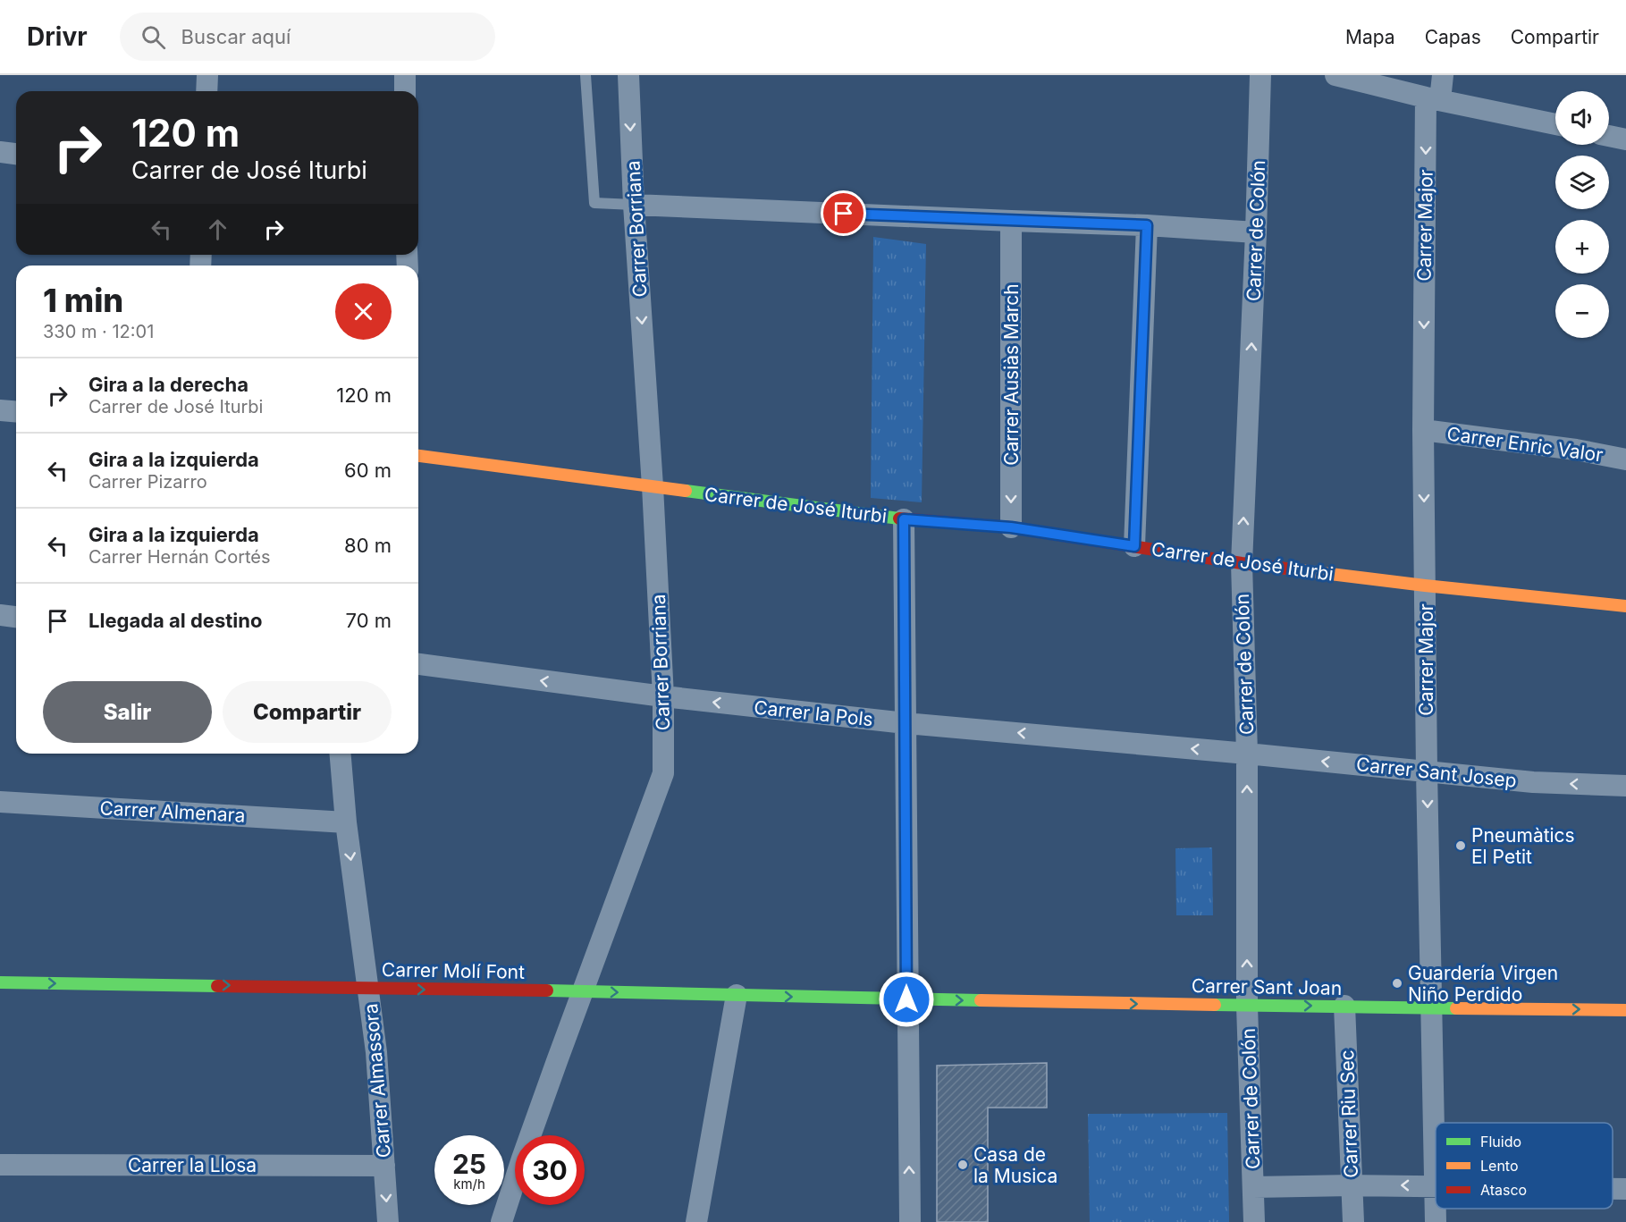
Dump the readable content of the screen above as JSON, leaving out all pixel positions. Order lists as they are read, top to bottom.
{
  "streets": {
    "street": [
      "Carrer Major",
      "Carrer Borriana",
      "Carrer de Colón",
      "Carrer Ausiàs March",
      "Carrer Enric Valor",
      "Carrer de José Iturbi",
      "Carrer la Pols",
      "Carrer Sant Josep",
      "Carrer Almenara",
      "Carrer Molí Font",
      "Carrer Sant Joan",
      "Carrer Almassora",
      "Carrer Riu Sec",
      "Carrer la Llosa"
    ]
  },
  "crossings": [
    ["Carrer Major", "Carrer Enric Valor"],
    ["Carrer Major", "Carrer de José Iturbi"],
    ["Carrer Major", "Carrer Sant Josep"],
    ["Carrer Major", "Carrer Sant Joan"],
    ["Carrer Borriana", "Carrer de José Iturbi"],
    ["Carrer Borriana", "Carrer la Pols"],
    ["Carrer Borriana", "Carrer Molí Font"],
    ["Carrer de Colón", "Carrer de José Iturbi"],
    ["Carrer de Colón", "Carrer la Pols"],
    ["Carrer de Colón", "Carrer Sant Josep"],
    ["Carrer de Colón", "Carrer Sant Joan"],
    ["Carrer Ausiàs March", "Carrer de José Iturbi"],
    ["Carrer la Pols", "Carrer Sant Josep"],
    ["Carrer Almenara", "Carrer Almassora"],
    ["Carrer Molí Font", "Carrer Sant Joan"],
    ["Carrer Molí Font", "Carrer Almassora"],
    ["Carrer Sant Joan", "Carrer Riu Sec"],
    ["Carrer Almassora", "Carrer la Llosa"]
  ],
  "one_way": [
    "Carrer Major",
    "Carrer la Pols",
    "Carrer Sant Josep",
    "Carrer Molí Font",
    "Carrer Sant Joan",
    "Carrer Almassora"
  ],
  "places": ["Pneumàtics El Petit", "Guardería Virgen Niño Perdido", "Casa de la Musica"],
  "legend": ["Fluido", "Lento", "Atasco"],
  "page": {
    "header": "Drivr",
    "search": "Buscar aquí",
    "nav": ["Mapa", "Capas", "Compartir"],
    "map_buttons": ["+", "−"],
    "turn": ["120 m", "Carrer de José Iturbi"],
    "heading": ["1 min", "330 m · 12:01"],
    "list": [
      {
        "name": "Gira a la derecha",
        "note": "Carrer de José Iturbi",
        "value": "120 m"
      },
      {
        "name": "Gira a la izquierda",
        "note": "Carrer Pizarro",
        "value": "60 m"
      },
      {
        "name": "Gira a la izquierda",
        "note": "Carrer Hernán Cortés",
        "value": "80 m"
      },
      {
        "name": "Llegada al destino",
        "value": "70 m"
      }
    ],
    "buttons": ["Salir", "Compartir"],
    "speed": "25 km/h",
    "limit": "30"
  }
}
